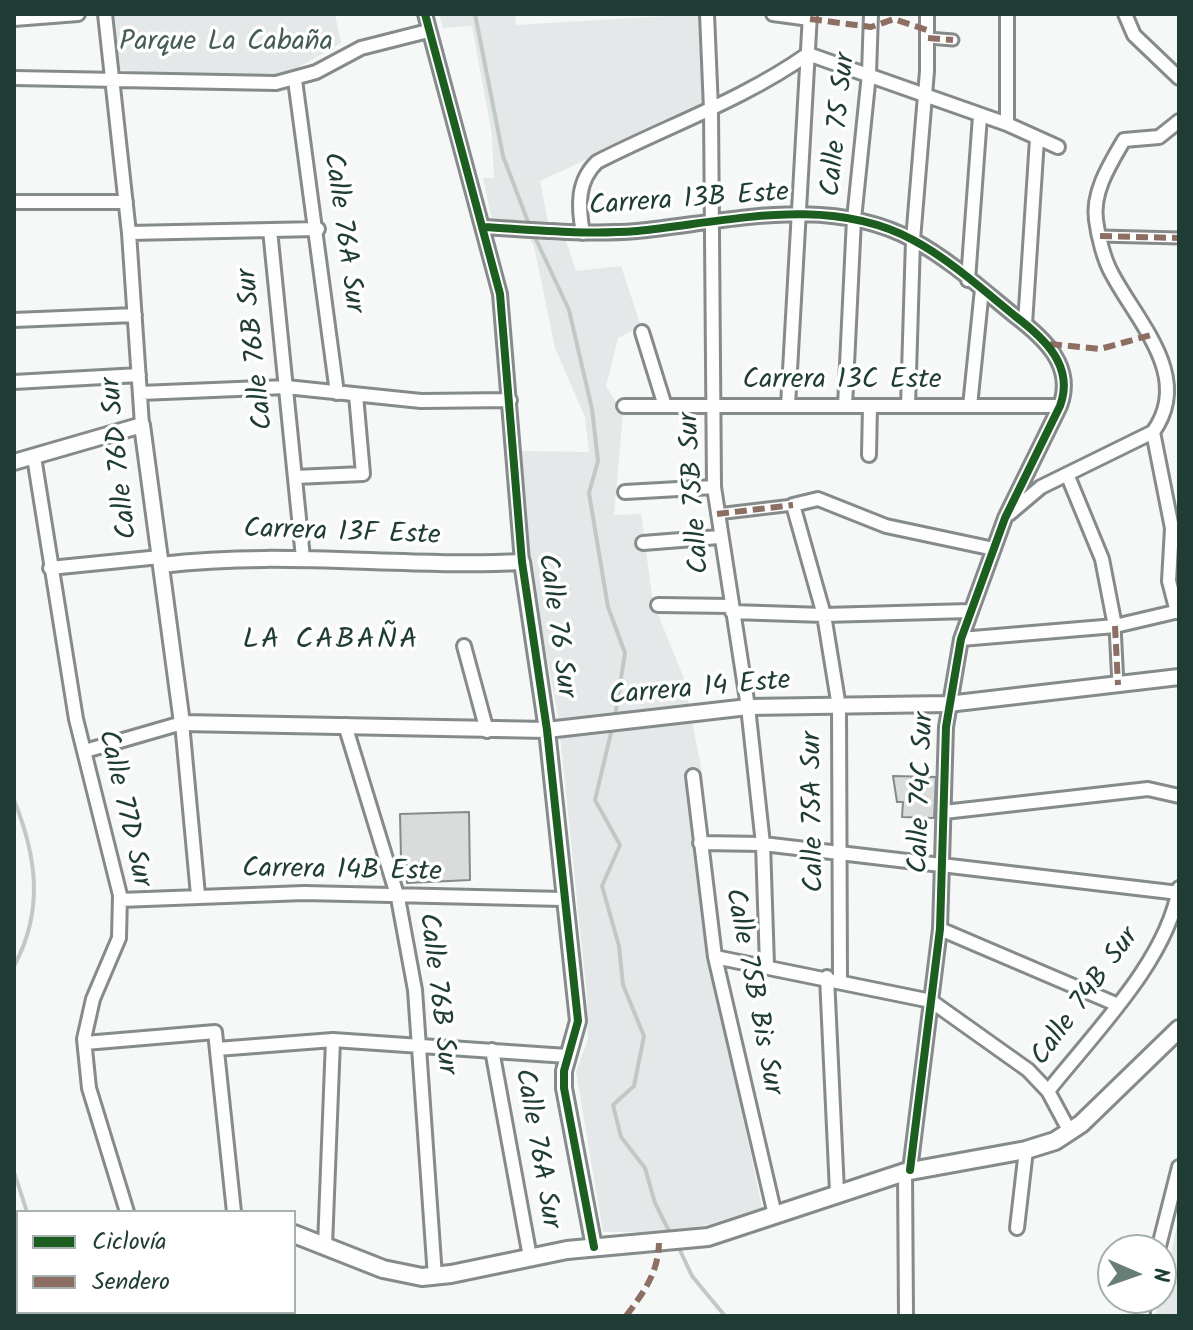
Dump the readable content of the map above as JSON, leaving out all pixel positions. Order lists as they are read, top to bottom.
{
  "streets": {
    "street": [
      "Calle 75 Sur",
      "Carrera 13B Este",
      "Calle 76A Sur",
      "Calle 76B Sur",
      "Carrera 13C Este",
      "Calle 76D Sur",
      "Calle 75B Sur",
      "Carrera 13F Este",
      "Calle 76 Sur",
      "Carrera 14 Este",
      "Calle 74C Sur",
      "Calle 77D Sur",
      "Calle 75A Sur",
      "Carrera 14B Este",
      "Calle 75B Bis Sur",
      "Calle 74B Sur"
    ]
  },
  "crossings": [
    ["Calle 75 Sur", "Carrera 13B Este"],
    ["Calle 75 Sur", "Carrera 13C Este"],
    ["Carrera 13B Este", "Calle 75B Sur"],
    ["Carrera 13B Este", "Calle 76 Sur"],
    ["Carrera 13B Este", "Calle 74C Sur"],
    ["Calle 76B Sur", "Carrera 13F Este"],
    ["Calle 76B Sur", "Carrera 14 Este"],
    ["Calle 76B Sur", "Carrera 14B Este"],
    ["Carrera 13C Este", "Calle 75B Sur"],
    ["Carrera 13C Este", "Calle 74C Sur"],
    ["Calle 76D Sur", "Carrera 13F Este"],
    ["Calle 76D Sur", "Carrera 14 Este"],
    ["Calle 76D Sur", "Carrera 14B Este"],
    ["Calle 75B Sur", "Carrera 14 Este"],
    ["Carrera 13F Este", "Calle 76 Sur"],
    ["Calle 76 Sur", "Carrera 14 Este"],
    ["Calle 76 Sur", "Carrera 14B Este"],
    ["Carrera 14 Este", "Calle 74C Sur"],
    ["Carrera 14 Este", "Calle 77D Sur"],
    ["Carrera 14 Este", "Calle 75A Sur"],
    ["Calle 77D Sur", "Carrera 14B Este"]
  ],
  "districts": ["LA CABAÑA"],
  "parks": ["Parque La Cabaña"],
  "legend": ["Ciclovía", "Sendero"],
  "north": "right"
}
